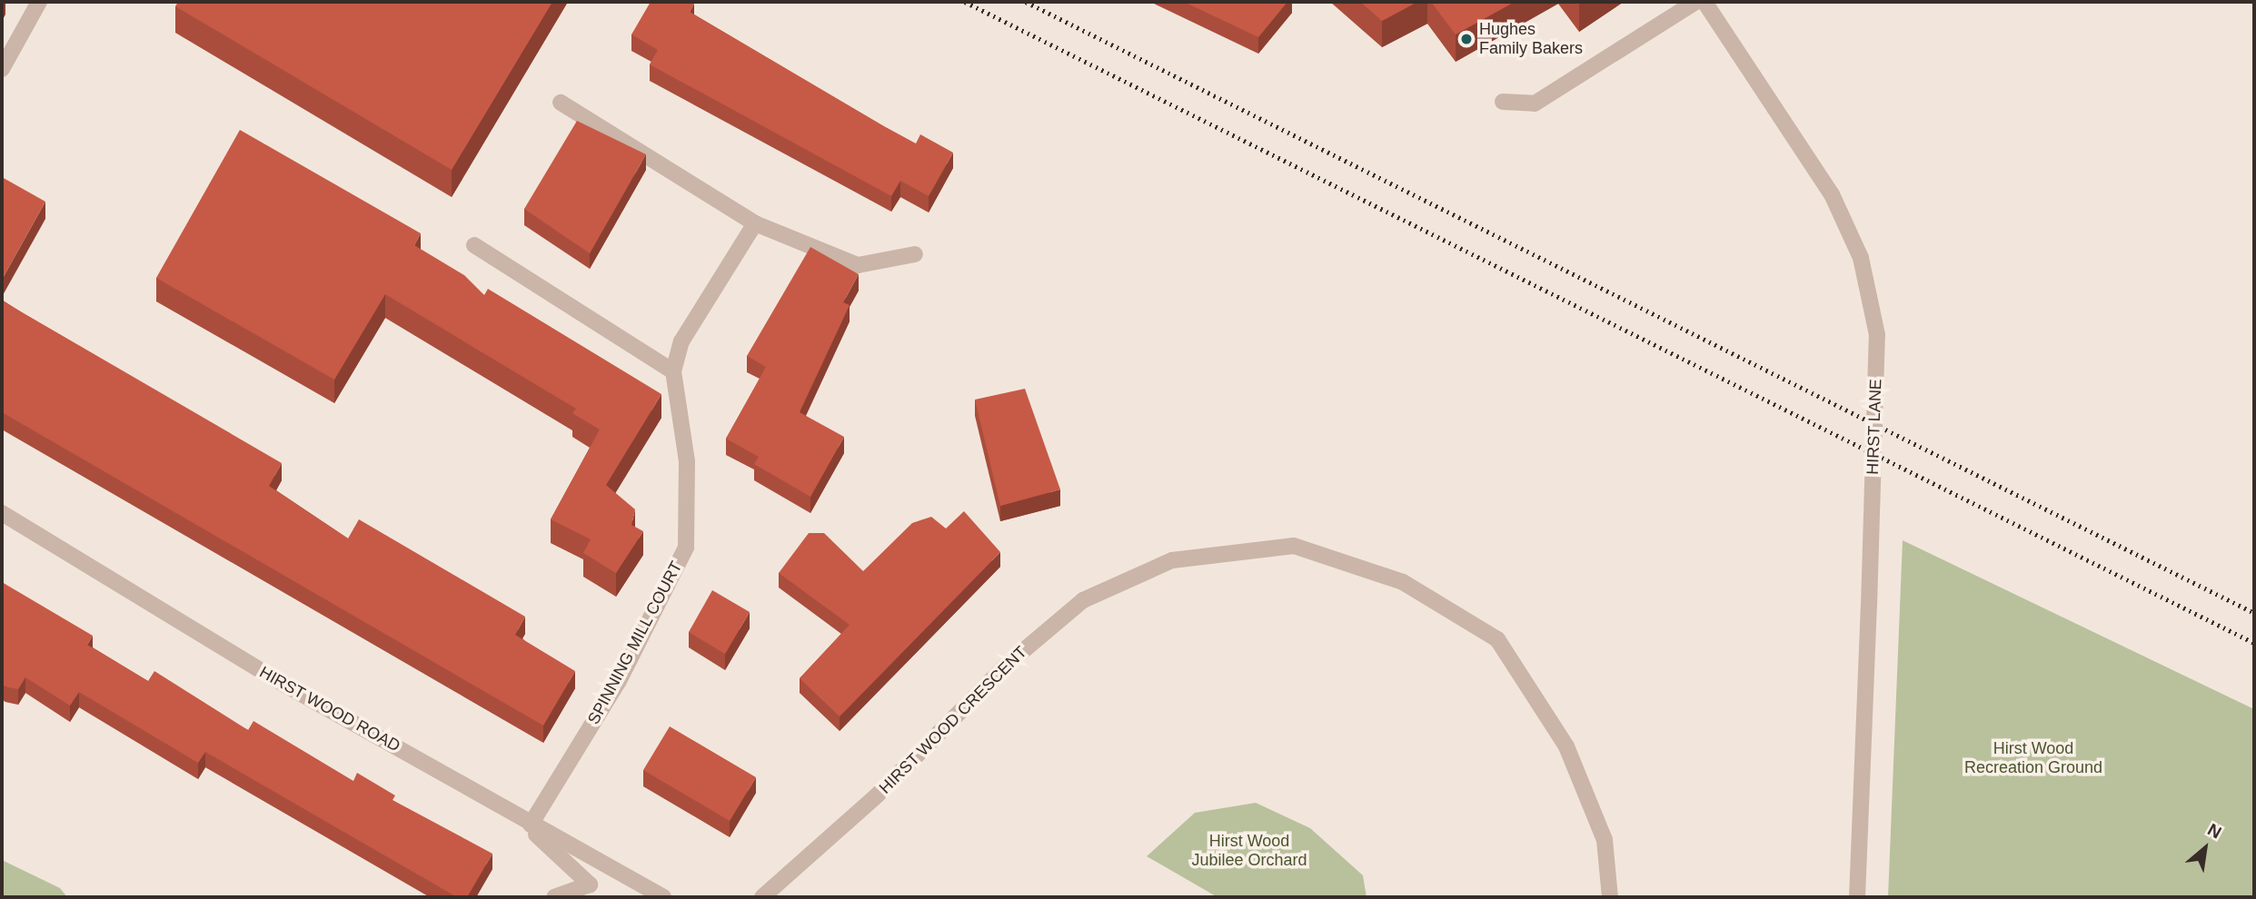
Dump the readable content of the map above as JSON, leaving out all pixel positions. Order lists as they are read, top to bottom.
{
  "streets": {
    "street": [
      "HIRST LANE",
      "SPINNING MILL COURT",
      "HIRST WOOD ROAD",
      "HIRST WOOD CRESCENT"
    ]
  },
  "crossings": [
    ["SPINNING MILL COURT", "HIRST WOOD ROAD"]
  ],
  "parks": ["Hirst Wood Recreation Ground", "Hirst Wood Jubilee Orchard"],
  "places": ["Hughes Family Bakers"],
  "north": "top right"
}
